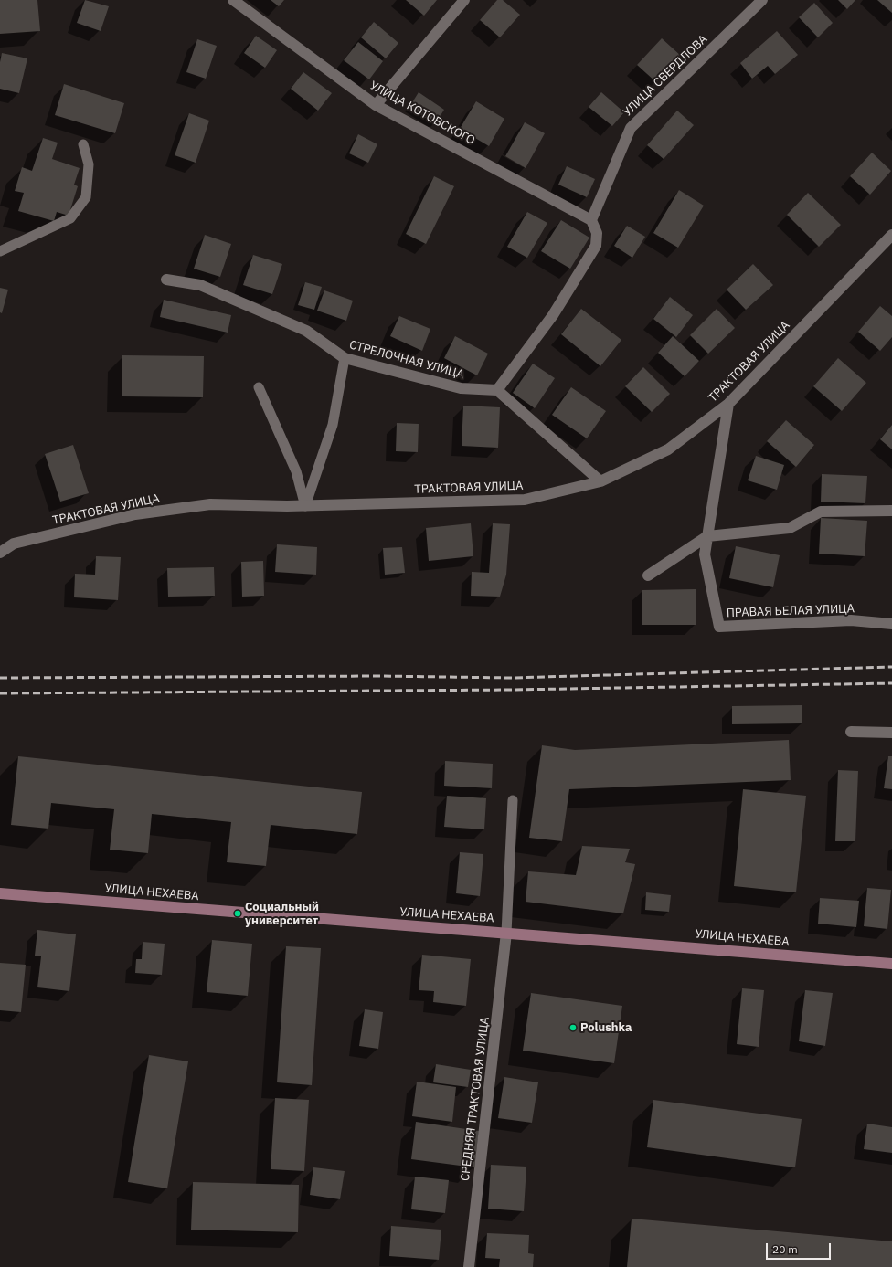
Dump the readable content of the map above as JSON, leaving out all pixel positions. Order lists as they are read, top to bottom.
{
  "streets": {
    "street": [
      "УЛИЦА СВЕРДЛОВА",
      "УЛИЦА КОТОВСКОГО",
      "СТРЕЛОЧНАЯ УЛИЦА",
      "ТРАКТОВАЯ УЛИЦА",
      "ПРАВАЯ БЕЛАЯ УЛИЦА",
      "УЛИЦА НЕХАЕВА",
      "СРЕДНЯЯ ТРАКТОВАЯ УЛИЦА"
    ]
  },
  "crossings": [
    ["УЛИЦА СВЕРДЛОВА", "УЛИЦА КОТОВСКОГО"],
    ["ТРАКТОВАЯ УЛИЦА", "ПРАВАЯ БЕЛАЯ УЛИЦА"],
    ["УЛИЦА НЕХАЕВА", "СРЕДНЯЯ ТРАКТОВАЯ УЛИЦА"]
  ],
  "places": ["Социальный университет", "Polushka"],
  "scale_bar": "20 m"
}
